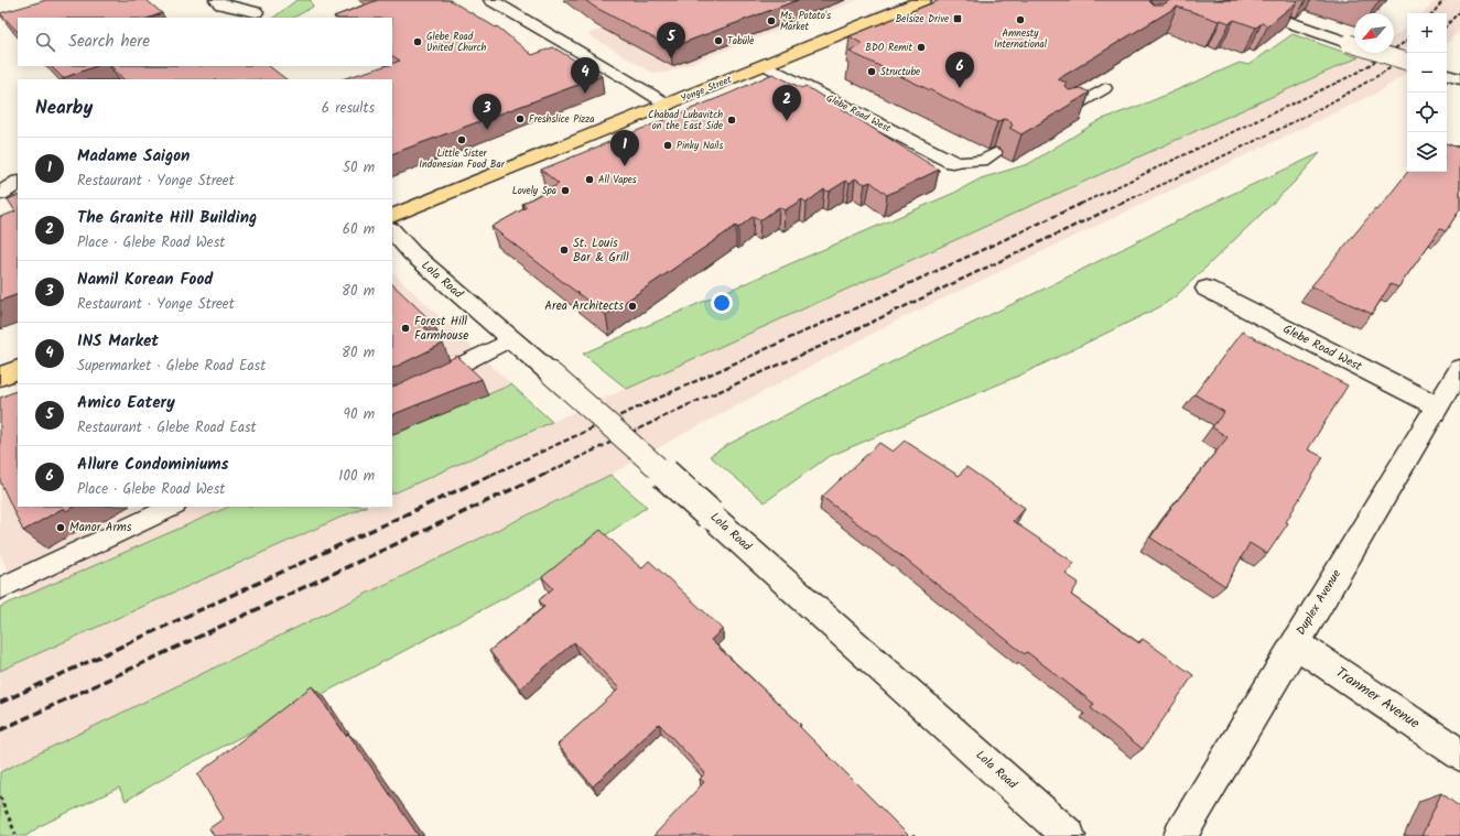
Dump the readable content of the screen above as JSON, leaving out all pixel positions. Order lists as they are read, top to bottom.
{
  "streets": {
    "main road": ["Yonge Street"],
    "street": [
      "Glebe Road West",
      "Lola Road",
      "Duplex Avenue",
      "Tranmer Avenue"
    ]
  },
  "crossings": [
    ["Yonge Street", "Glebe Road West"],
    ["Glebe Road West", "Duplex Avenue"],
    ["Duplex Avenue", "Tranmer Avenue"]
  ],
  "places": {
    "transit": ["Belsize Drive"],
    "other": [
      "Amnesty International",
      "Ms. Potato's Market",
      "Tabülè",
      "Glebe Road United Church",
      "BDO Remit",
      "Structube",
      "Freshslice Pizza",
      "Chabad Lubavitch on the East Side",
      "Little Sister Indonesian Food Bar",
      "Pinky Nails",
      "All Vapes",
      "Lovely Spa",
      "St. Louis Bar & Grill",
      "Area Architects",
      "Forest Hill Farmhouse",
      "Manor Arms"
    ]
  },
  "north": "bottom left",
  "page": {
    "map_buttons": ["+", "−"],
    "search": "Search here",
    "pins": [
      "5",
      "6",
      "4",
      "2",
      "3",
      "1"
    ],
    "heading": ["Nearby", "6 results"],
    "list": [
      {
        "mark": "1",
        "name": "Madame Saigon",
        "note": "Restaurant · Yonge Street",
        "value": "50 m"
      },
      {
        "mark": "2",
        "name": "The Granite Hill Building",
        "note": "Place · Glebe Road West",
        "value": "60 m"
      },
      {
        "mark": "3",
        "name": "Namil Korean Food",
        "note": "Restaurant · Yonge Street",
        "value": "80 m"
      },
      {
        "mark": "4",
        "name": "INS Market",
        "note": "Supermarket · Glebe Road East",
        "value": "80 m"
      },
      {
        "mark": "5",
        "name": "Amico Eatery",
        "note": "Restaurant · Glebe Road East",
        "value": "90 m"
      },
      {
        "mark": "6",
        "name": "Allure Condominiums",
        "note": "Place · Glebe Road West",
        "value": "100 m"
      }
    ]
  }
}
